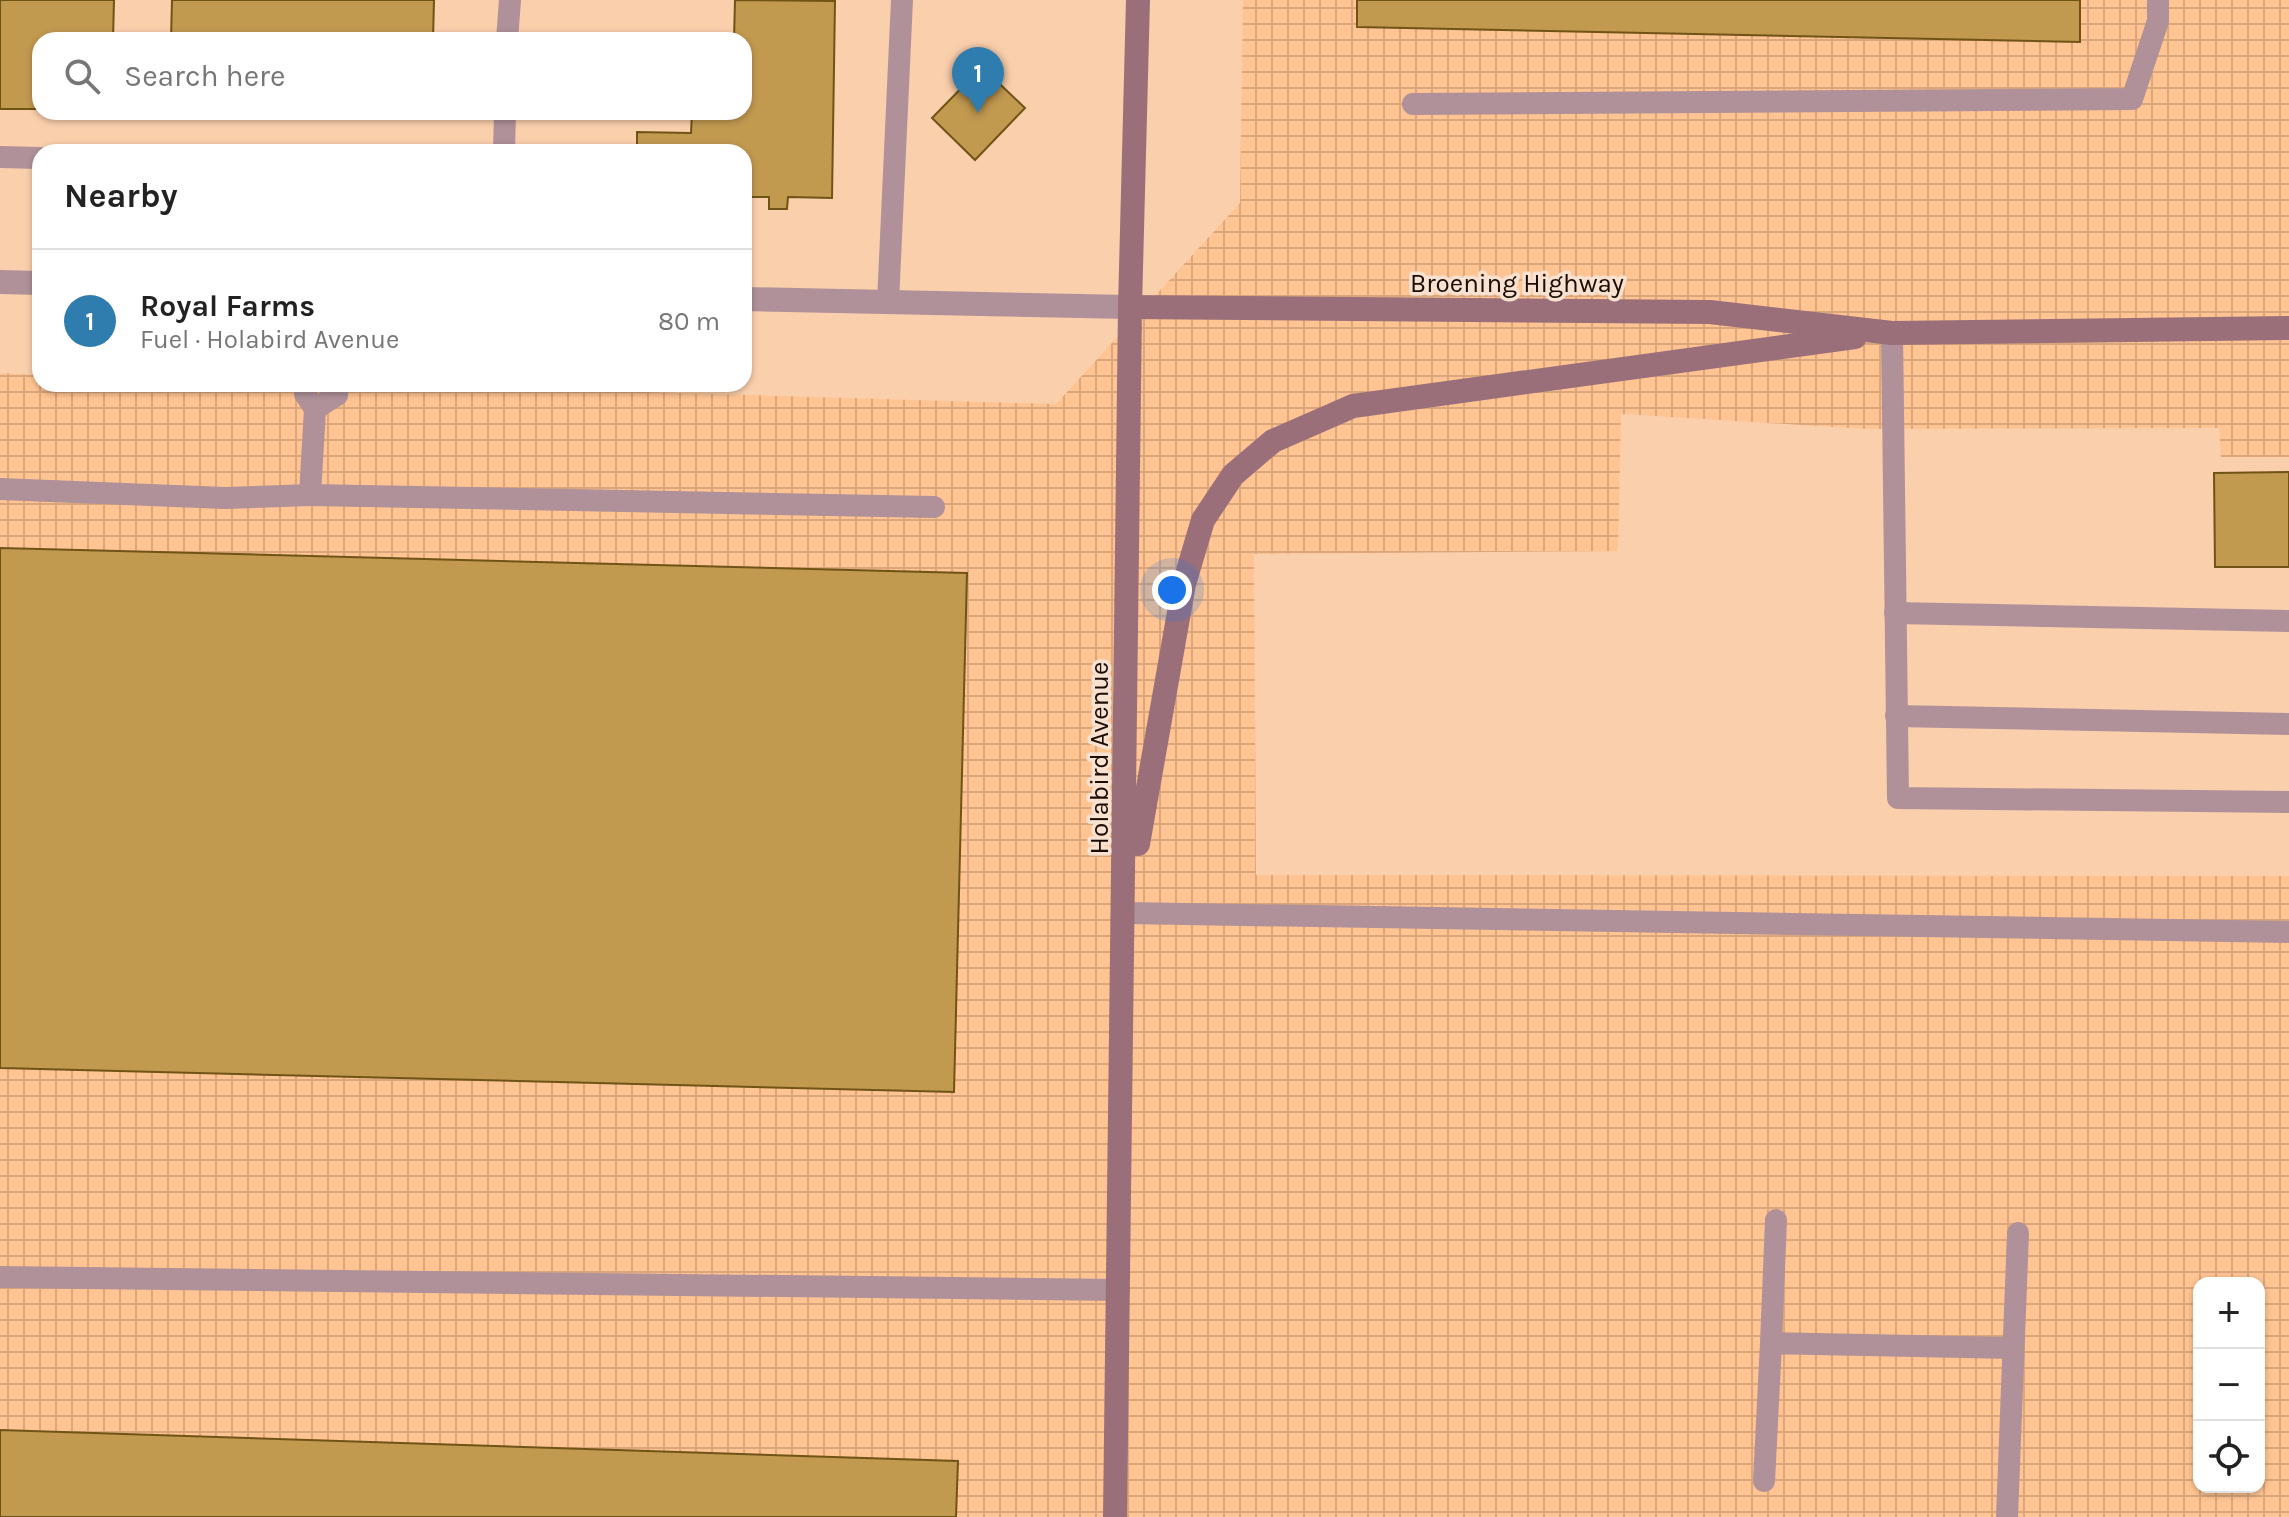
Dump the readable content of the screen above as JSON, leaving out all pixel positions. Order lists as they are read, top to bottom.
{
  "streets": {
    "main road": ["Broening Highway", "Holabird Avenue"]
  },
  "crossings": [
    ["Broening Highway", "Holabird Avenue"]
  ],
  "page": {
    "search": "Search here",
    "pins": "1",
    "heading": "Nearby",
    "list": [
      {
        "mark": "1",
        "name": "Royal Farms",
        "note": "Fuel · Holabird Avenue",
        "value": "80 m"
      }
    ],
    "map_buttons": ["+", "−"]
  }
}
